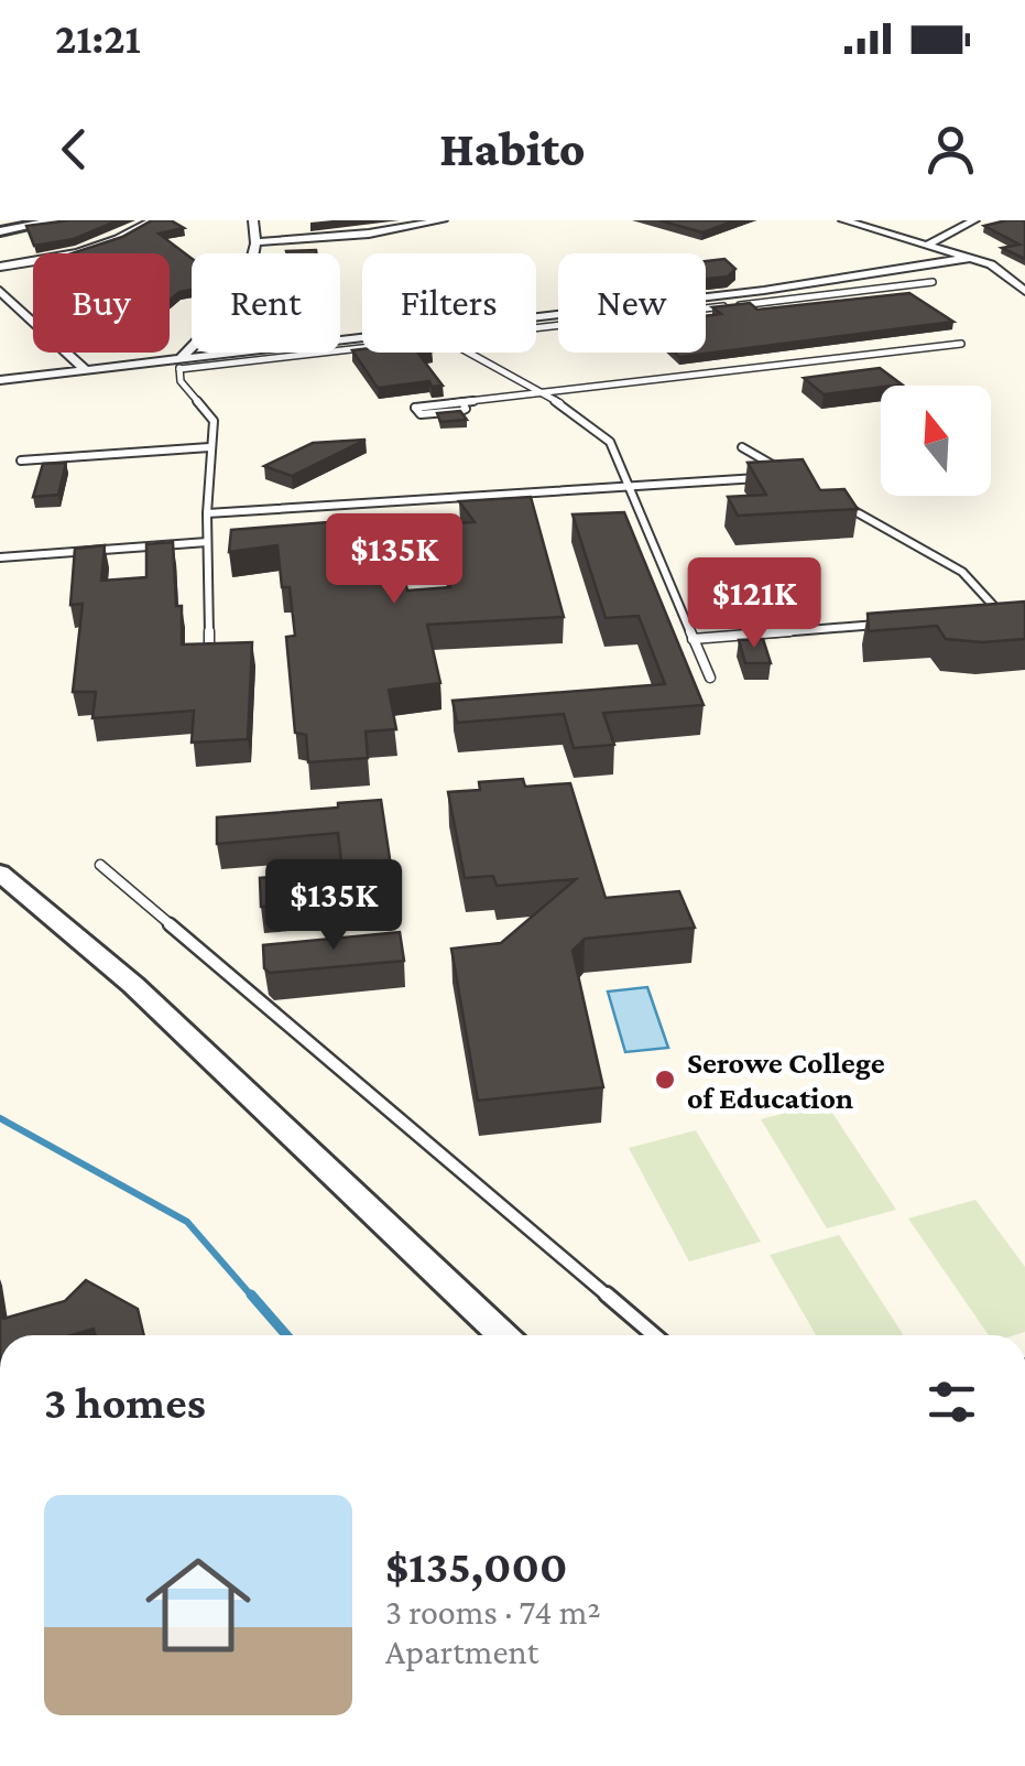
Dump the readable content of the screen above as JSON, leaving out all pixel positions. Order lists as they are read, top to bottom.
{
  "places": ["Serowe College of Education"],
  "north": "top",
  "page": {
    "status": "21:21",
    "header": "Habito",
    "chip": [
      "Buy",
      "Rent",
      "Filters",
      "New"
    ],
    "price": ["$135K", "$121K", "$135K"],
    "heading": "3 homes",
    "list": [
      {
        "name": "$135,000",
        "note": "3 rooms · 74 m² · Apartment"
      }
    ]
  }
}
